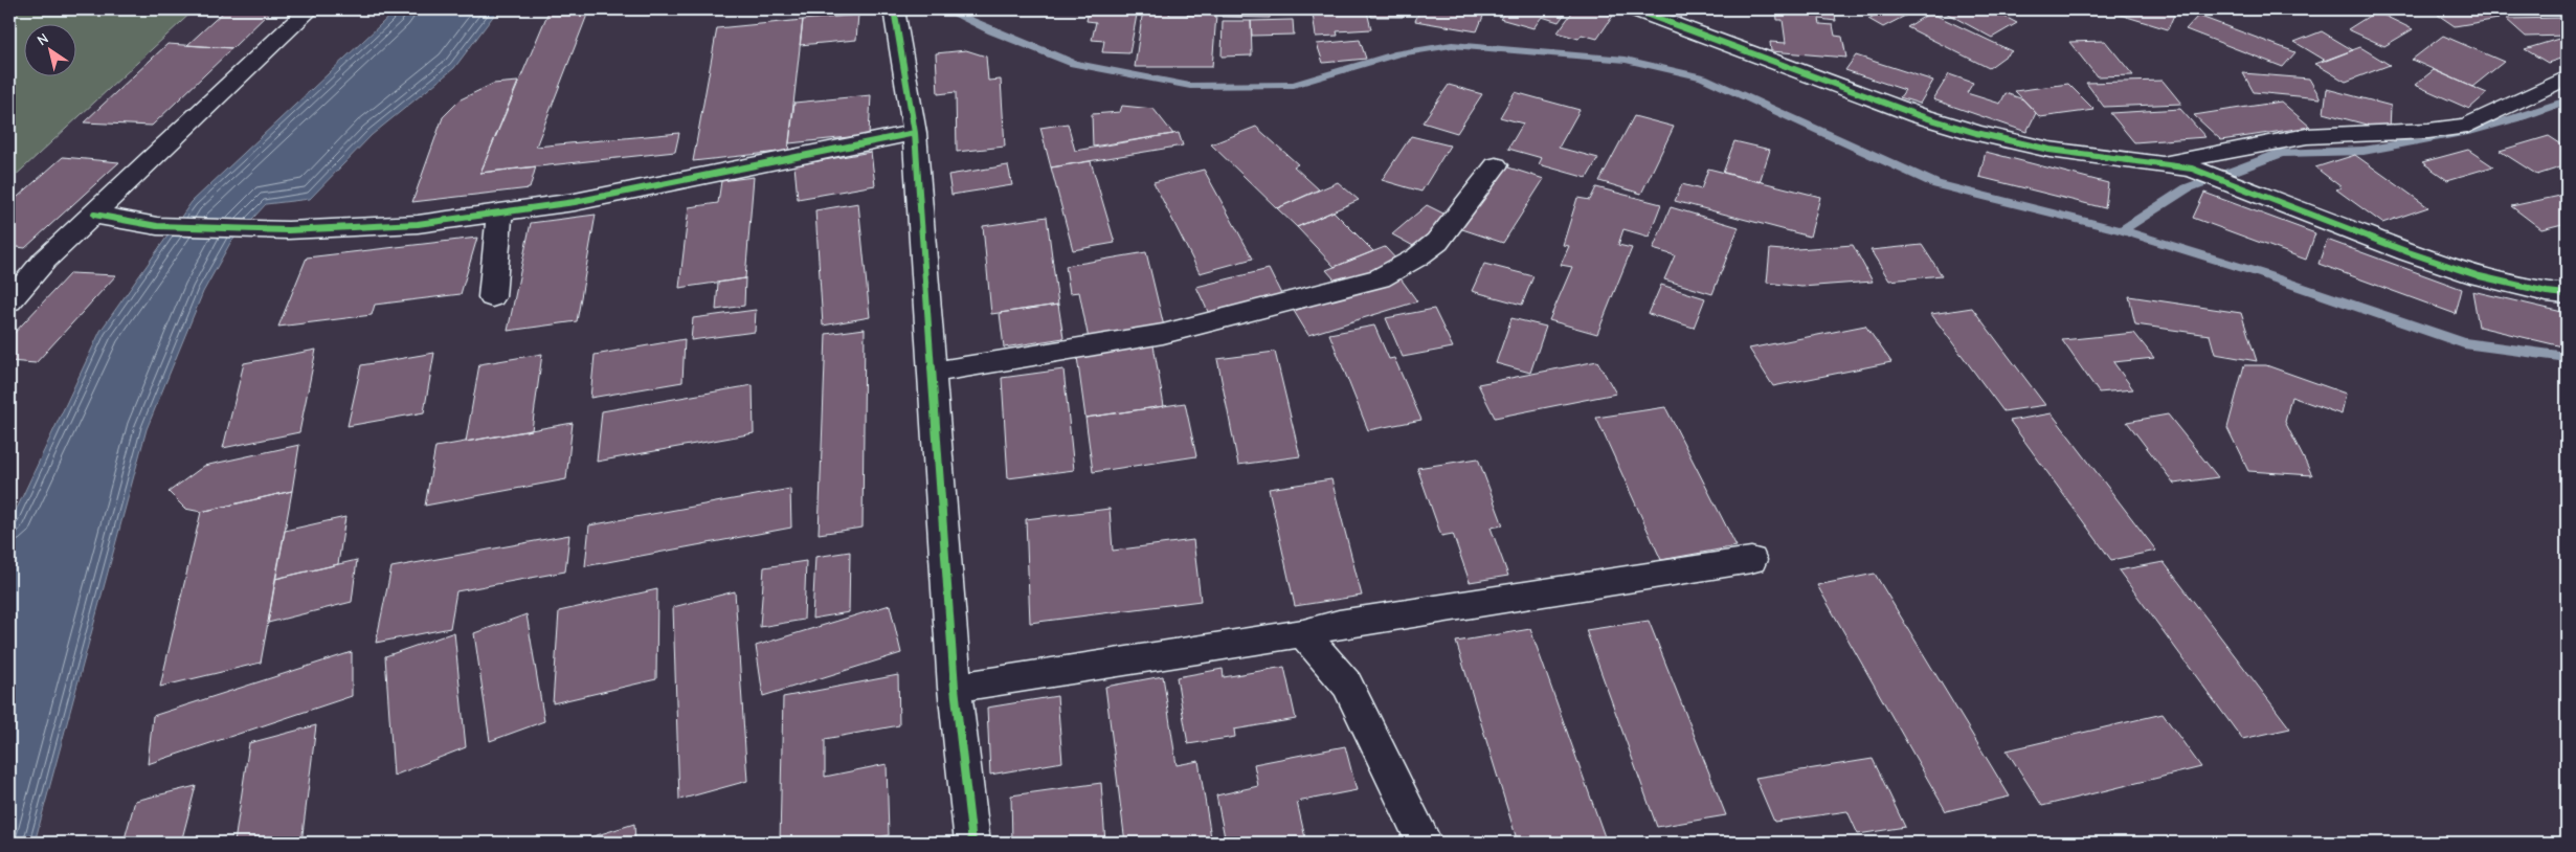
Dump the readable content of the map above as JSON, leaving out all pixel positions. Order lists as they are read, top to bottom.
{
  "north": "top left"
}
